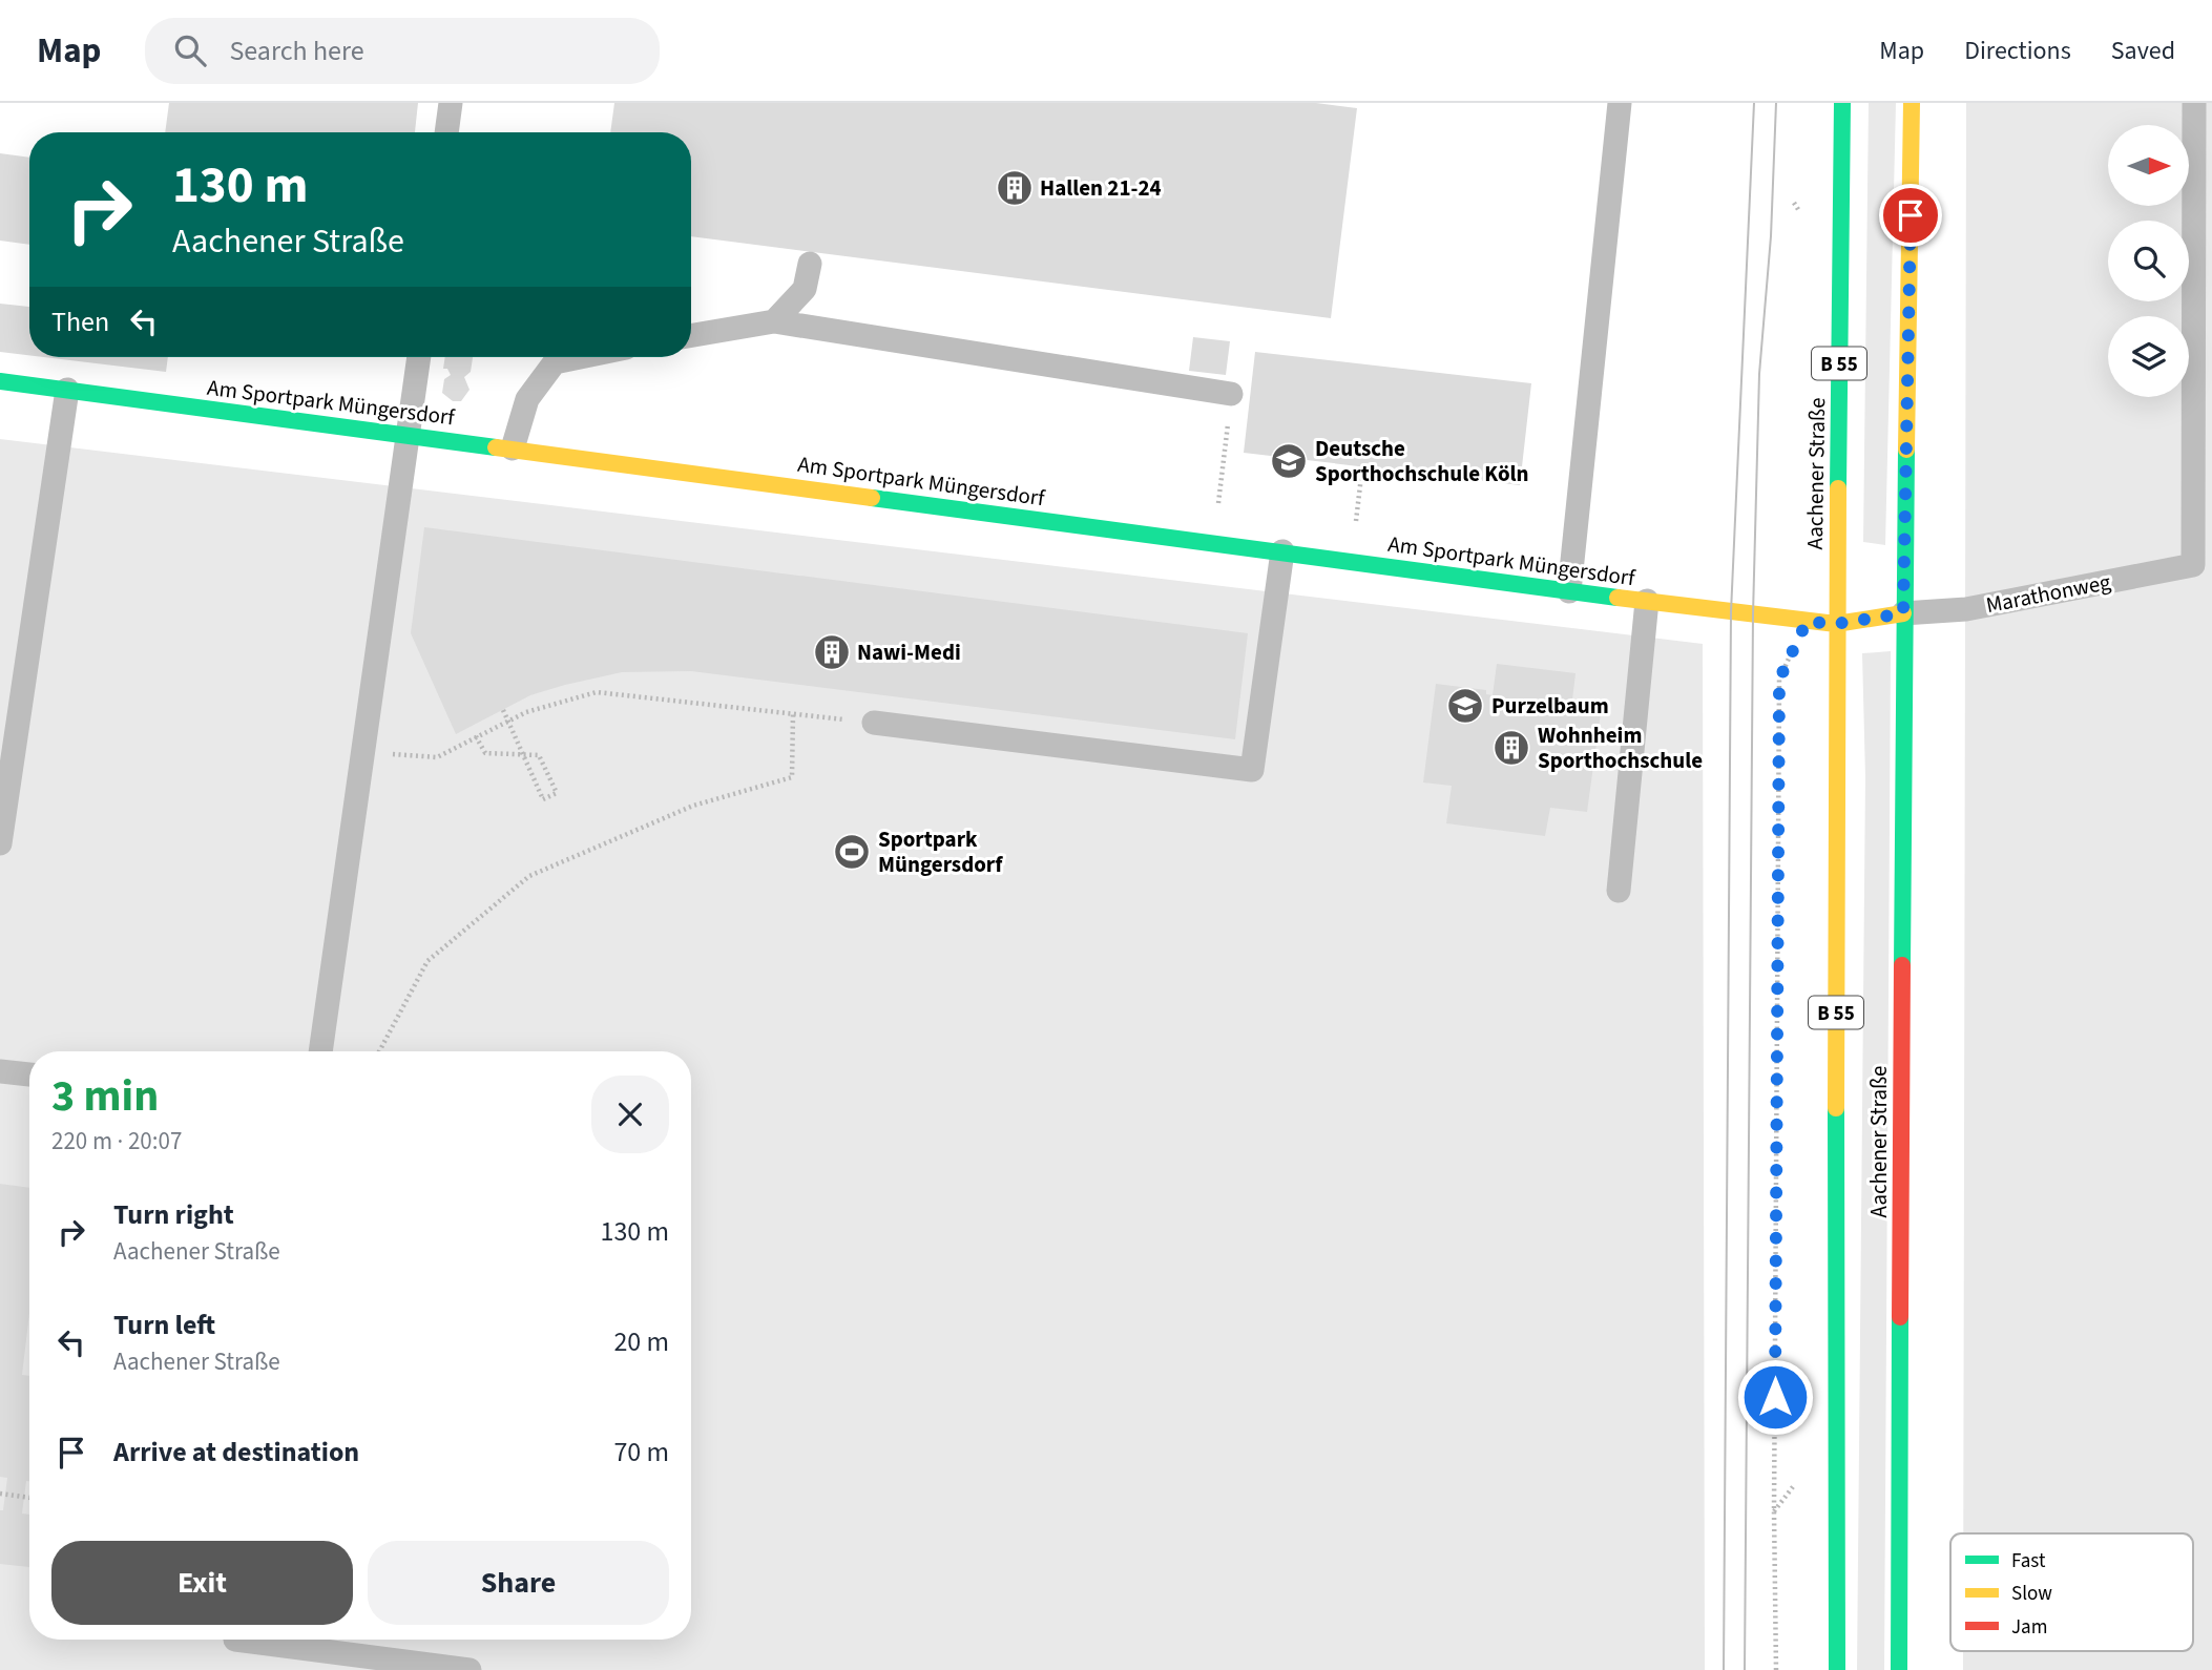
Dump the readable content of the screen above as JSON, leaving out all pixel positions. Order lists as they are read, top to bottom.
{
  "streets": {
    "main road": ["B 55", "Am Sportpark Müngersdorf", "Aachener Straße"],
    "lane": ["Marathonweg"]
  },
  "crossings": [
    ["Am Sportpark Müngersdorf", "Aachener Straße"],
    ["Aachener Straße", "Marathonweg"]
  ],
  "places": {
    "building": ["Hallen 21-24", "Nawi-Medi", "Wohnheim Sporthochschule"],
    "school or university": ["Deutsche Sporthochschule Köln", "Purzelbaum"],
    "sports": ["Sportpark Müngersdorf"]
  },
  "legend": ["Fast", "Slow", "Jam"],
  "north": "right",
  "page": {
    "header": "Map",
    "search": "Search here",
    "nav": ["Map", "Directions", "Saved"],
    "turn": ["130 m", "Aachener Straße"],
    "then": "Then",
    "heading": ["3 min", "220 m · 20:07"],
    "list": [
      {
        "name": "Turn right",
        "note": "Aachener Straße",
        "value": "130 m"
      },
      {
        "name": "Turn left",
        "note": "Aachener Straße",
        "value": "20 m"
      },
      {
        "name": "Arrive at destination",
        "value": "70 m"
      }
    ],
    "buttons": ["Exit", "Share"]
  }
}
